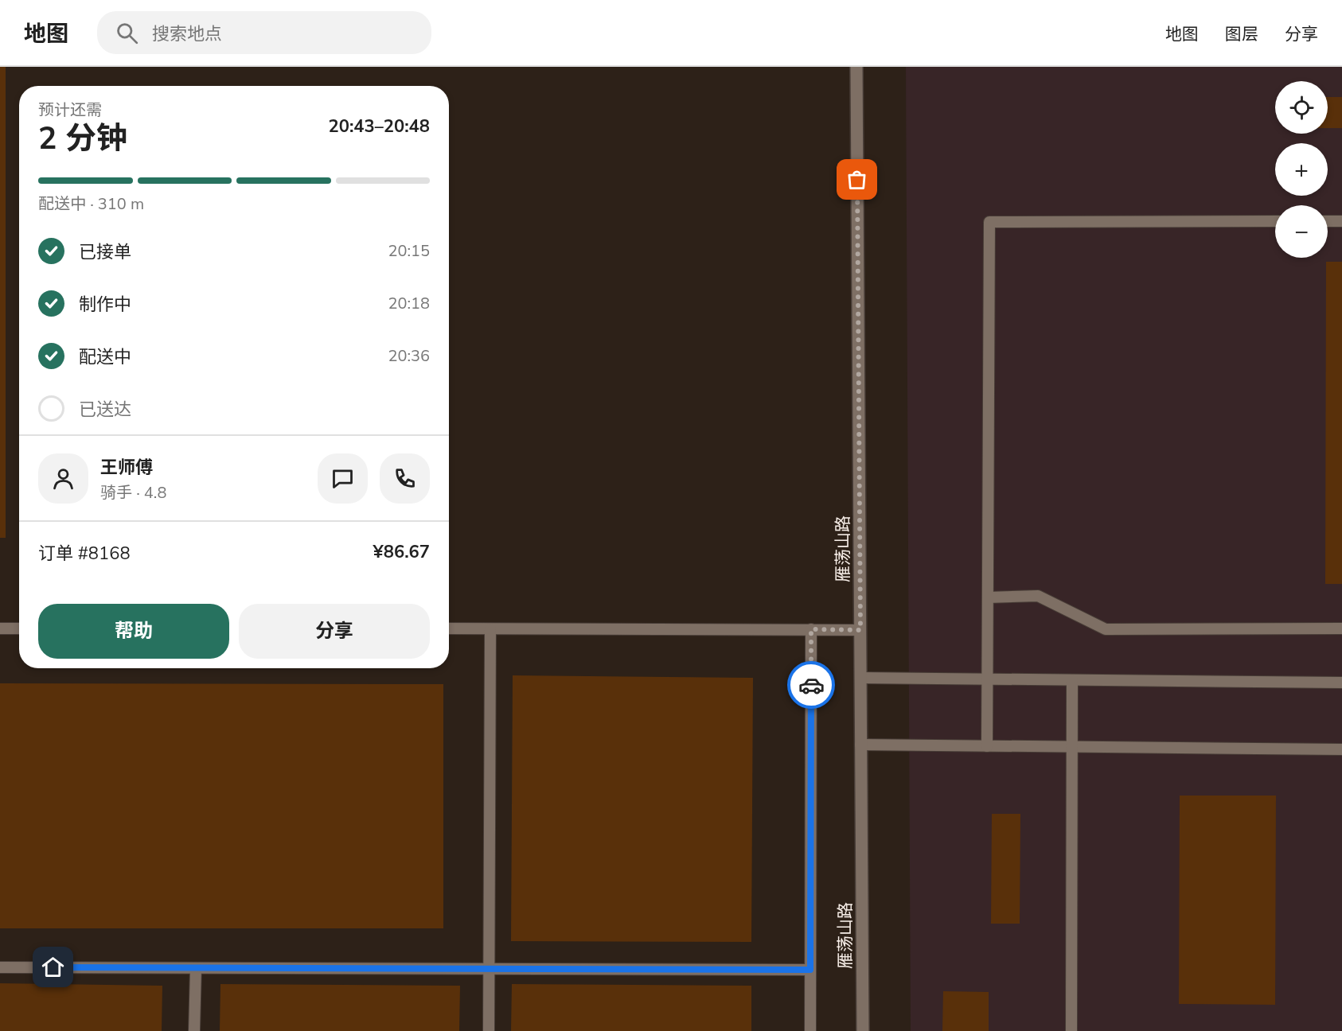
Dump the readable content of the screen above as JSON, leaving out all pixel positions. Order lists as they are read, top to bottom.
{
  "streets": {
    "street": ["雁荡山路"]
  },
  "page": {
    "header": "地图",
    "search": "搜索地点",
    "nav": ["地图", "图层", "分享"],
    "map_buttons": ["+", "−"],
    "heading": ["2 分钟", "预计还需", "20:43–20:48"],
    "panel": [
      "王师傅",
      "骑手 · 4.8",
      "订单 #8168",
      "¥86.67"
    ],
    "bar": "配送中 · 310 m",
    "list": [
      ["已接单", "20:15"],
      ["制作中", "20:18"],
      ["配送中", "20:36"],
      "已送达"
    ],
    "buttons": ["帮助", "分享"]
  }
}
